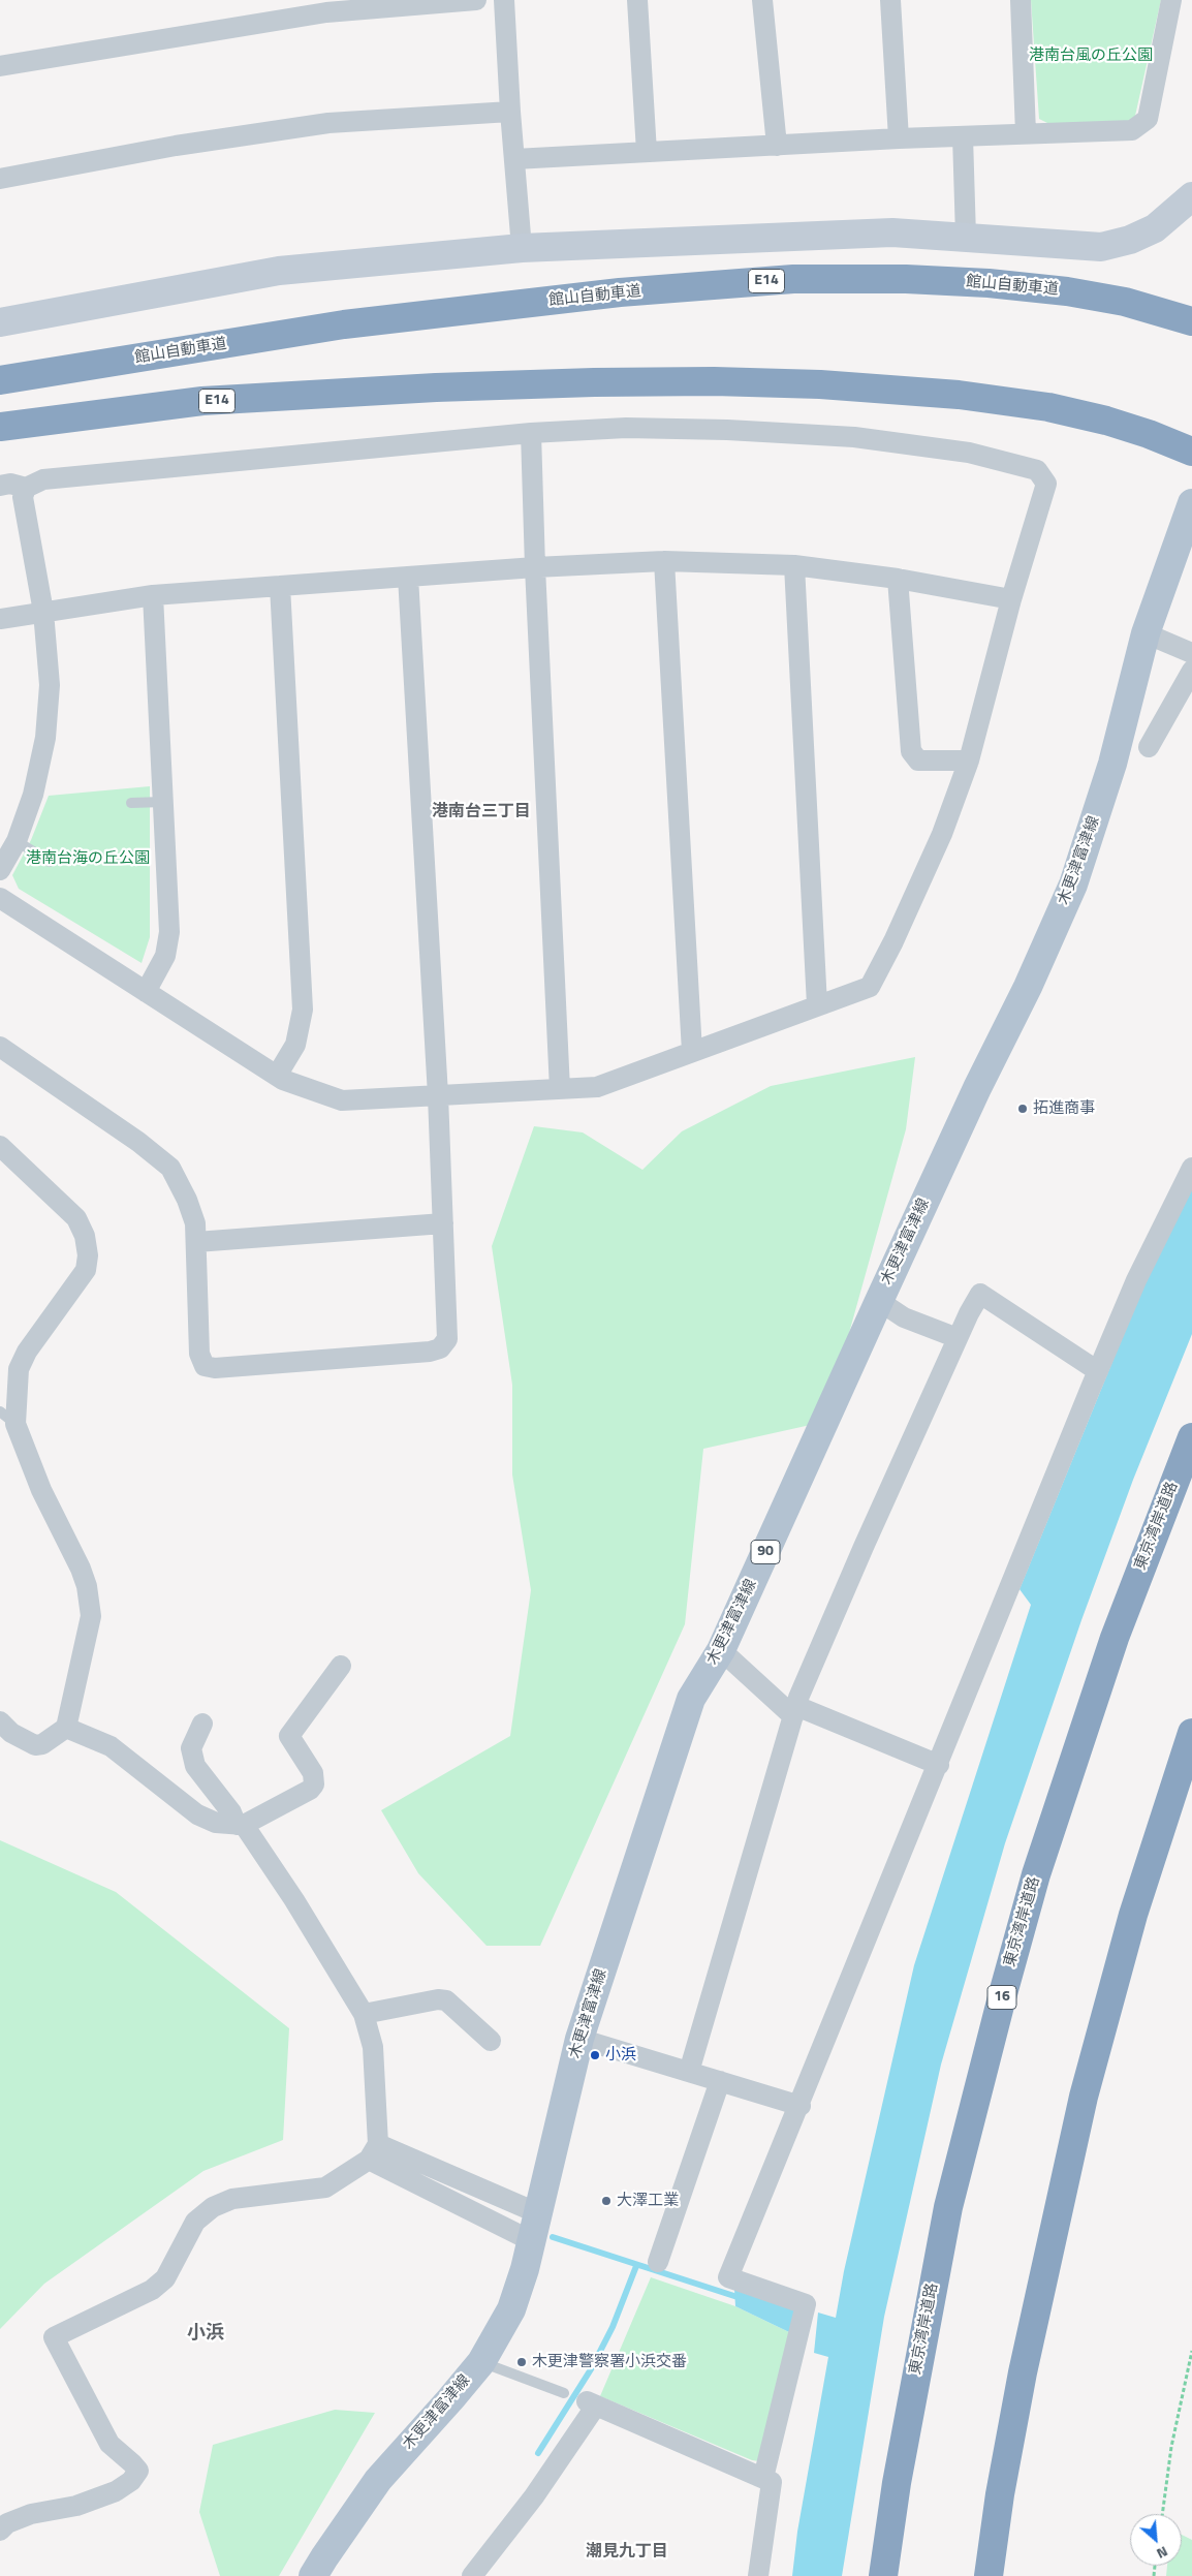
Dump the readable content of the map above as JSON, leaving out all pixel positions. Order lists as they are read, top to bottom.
{
  "streets": {
    "highway": [
      "E14",
      "館山自動車道",
      "東京湾岸道路",
      "16"
    ],
    "main road": ["木更津富津線", "90"]
  },
  "districts": ["港南台三丁目", "小浜", "潮見九丁目"],
  "parks": ["港南台風の丘公園", "港南台海の丘公園"],
  "places": [
    "拓進商事",
    "小浜",
    "大澤工業",
    "木更津警察署小浜交番"
  ],
  "north": "bottom right"
}
